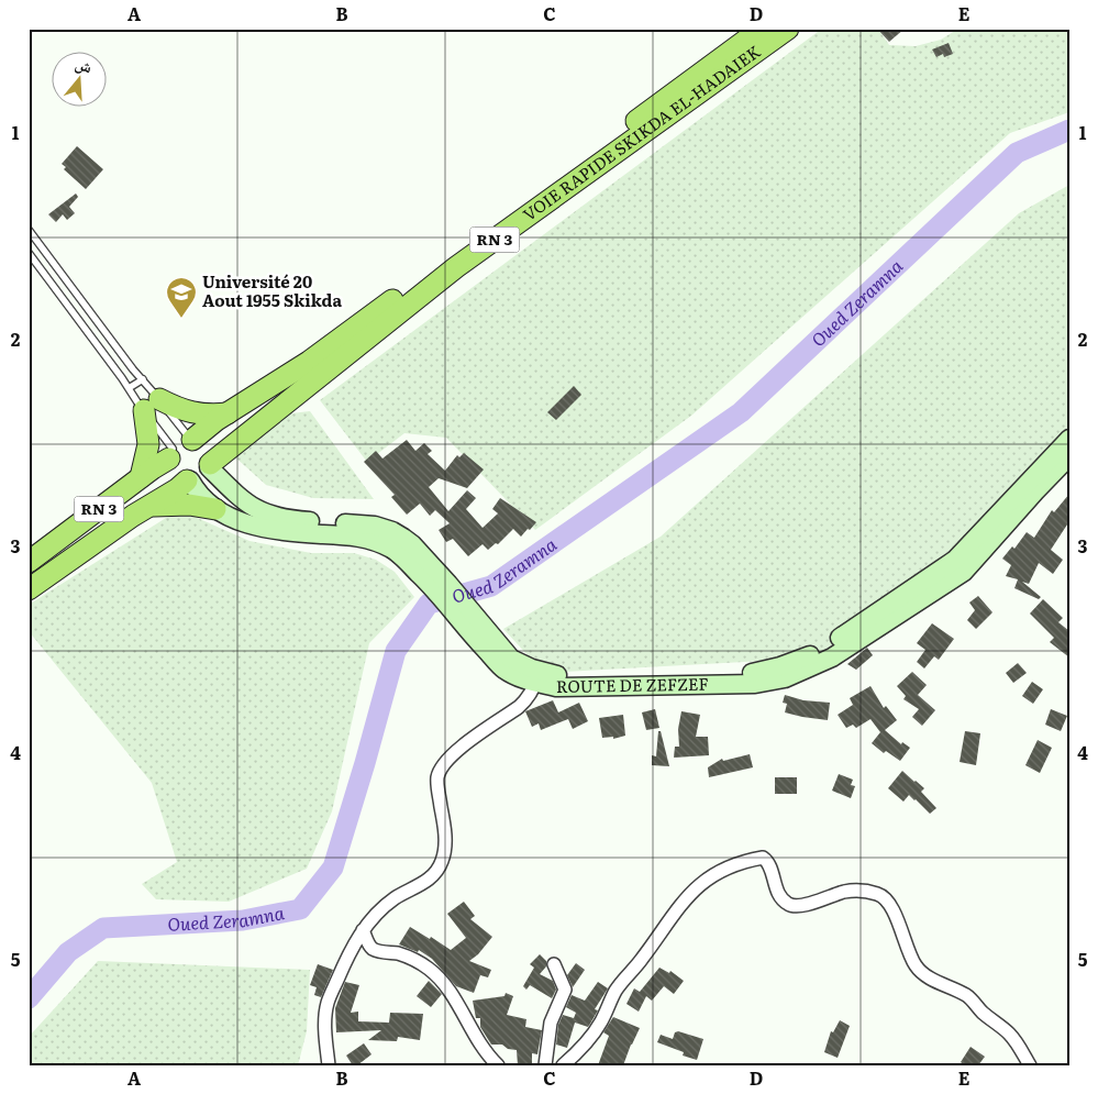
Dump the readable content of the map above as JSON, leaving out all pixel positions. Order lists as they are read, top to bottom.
{
  "streets": {
    "highway": ["VOIE RAPIDE SKIKDA EL-HADAIEK", "RN 3"],
    "main road": ["ROUTE DE ZEFZEF"]
  },
  "crossings": [
    ["VOIE RAPIDE SKIKDA EL-HADAIEK", "ROUTE DE ZEFZEF"]
  ],
  "water": ["Oued Zeramna"],
  "places": {
    "school or university": ["Université 20 Aout 1955 Skikda"]
  },
  "north": "top",
  "grid": {
    "columns": [
      "A",
      "B",
      "C",
      "D",
      "E"
    ],
    "rows": [
      "1",
      "2",
      "3",
      "4",
      "5"
    ]
  }
}
